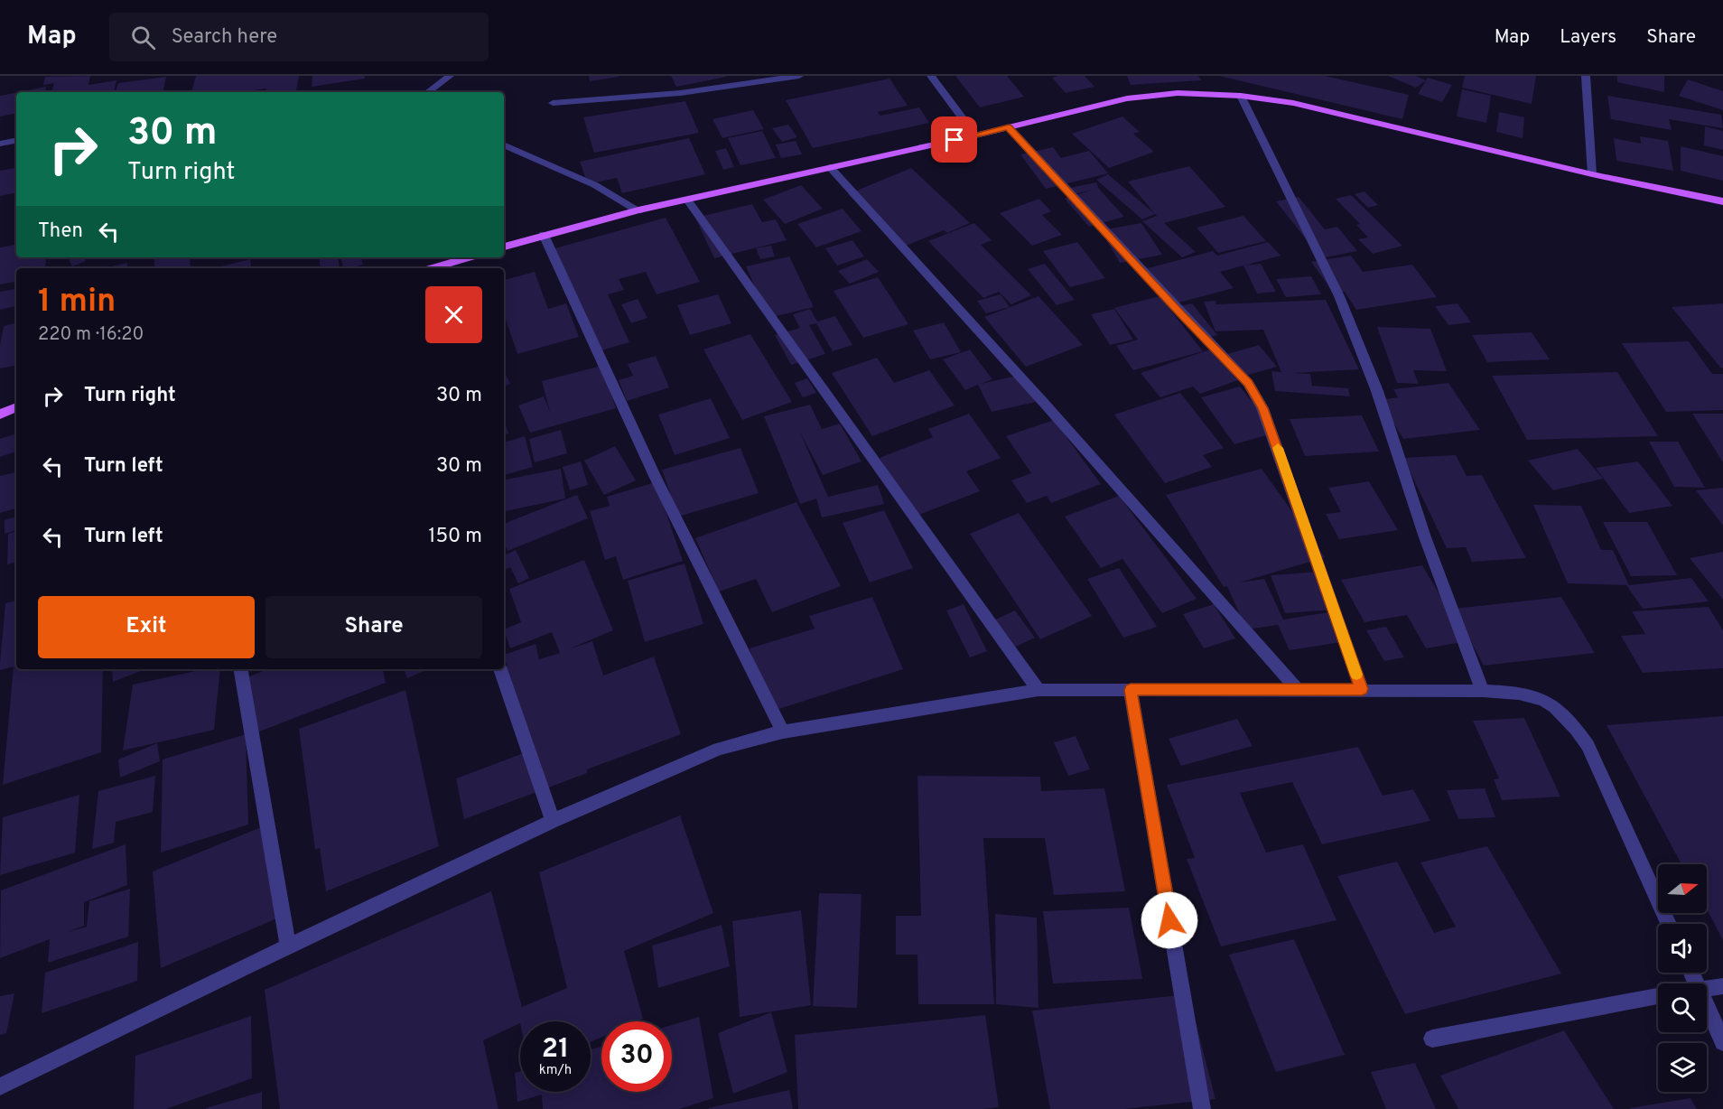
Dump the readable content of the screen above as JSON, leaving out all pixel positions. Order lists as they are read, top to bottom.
{
  "north": "right",
  "page": {
    "header": "Map",
    "search": "Search here",
    "nav": ["Map", "Layers", "Share"],
    "turn": ["30 m", "Turn right"],
    "then": "Then",
    "heading": ["1 min", "220 m · 16:20"],
    "list": [
      {
        "name": "Turn right",
        "value": "30 m"
      },
      {
        "name": "Turn left",
        "value": "30 m"
      },
      {
        "name": "Turn left",
        "value": "150 m"
      }
    ],
    "buttons": ["Exit", "Share"],
    "speed": "21 km/h",
    "limit": "30"
  }
}
